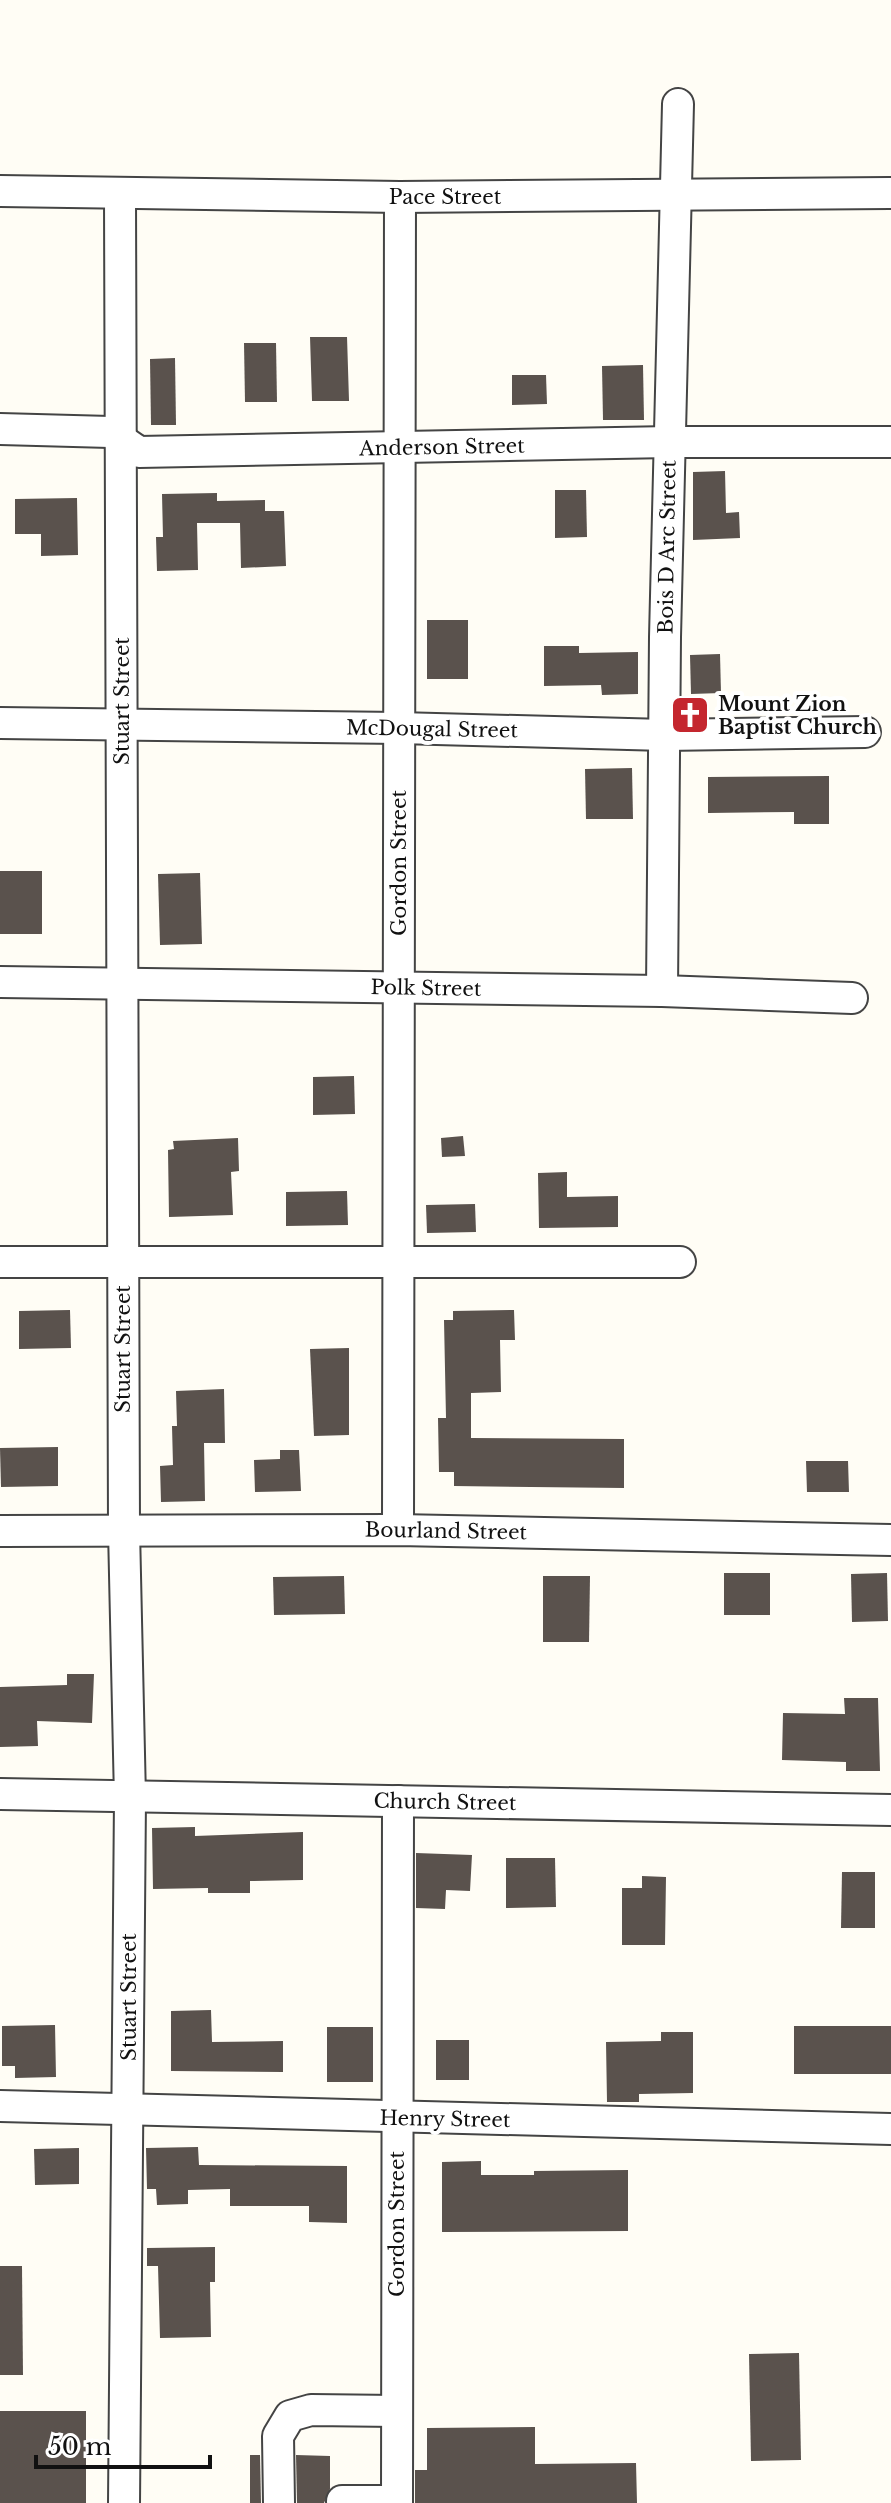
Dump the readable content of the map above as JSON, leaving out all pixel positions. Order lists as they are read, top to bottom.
{
  "streets": {
    "street": [
      "Pace Street",
      "Anderson Street",
      "Bois D Arc Street",
      "Stuart Street",
      "McDougal Street",
      "Gordon Street",
      "Polk Street",
      "Bourland Street",
      "Church Street",
      "Henry Street"
    ]
  },
  "crossings": [
    ["Pace Street", "Bois D Arc Street"],
    ["Pace Street", "Stuart Street"],
    ["Pace Street", "Gordon Street"],
    ["Anderson Street", "Bois D Arc Street"],
    ["Anderson Street", "Stuart Street"],
    ["Anderson Street", "Gordon Street"],
    ["Bois D Arc Street", "McDougal Street"],
    ["Bois D Arc Street", "Polk Street"],
    ["Stuart Street", "McDougal Street"],
    ["Stuart Street", "Polk Street"],
    ["Stuart Street", "Bourland Street"],
    ["Stuart Street", "Church Street"],
    ["Stuart Street", "Henry Street"],
    ["McDougal Street", "Gordon Street"],
    ["Gordon Street", "Polk Street"],
    ["Gordon Street", "Bourland Street"],
    ["Gordon Street", "Church Street"],
    ["Gordon Street", "Henry Street"]
  ],
  "places": {
    "church": ["Mount Zion Baptist Church"]
  },
  "scale_bar": "50 m"
}
